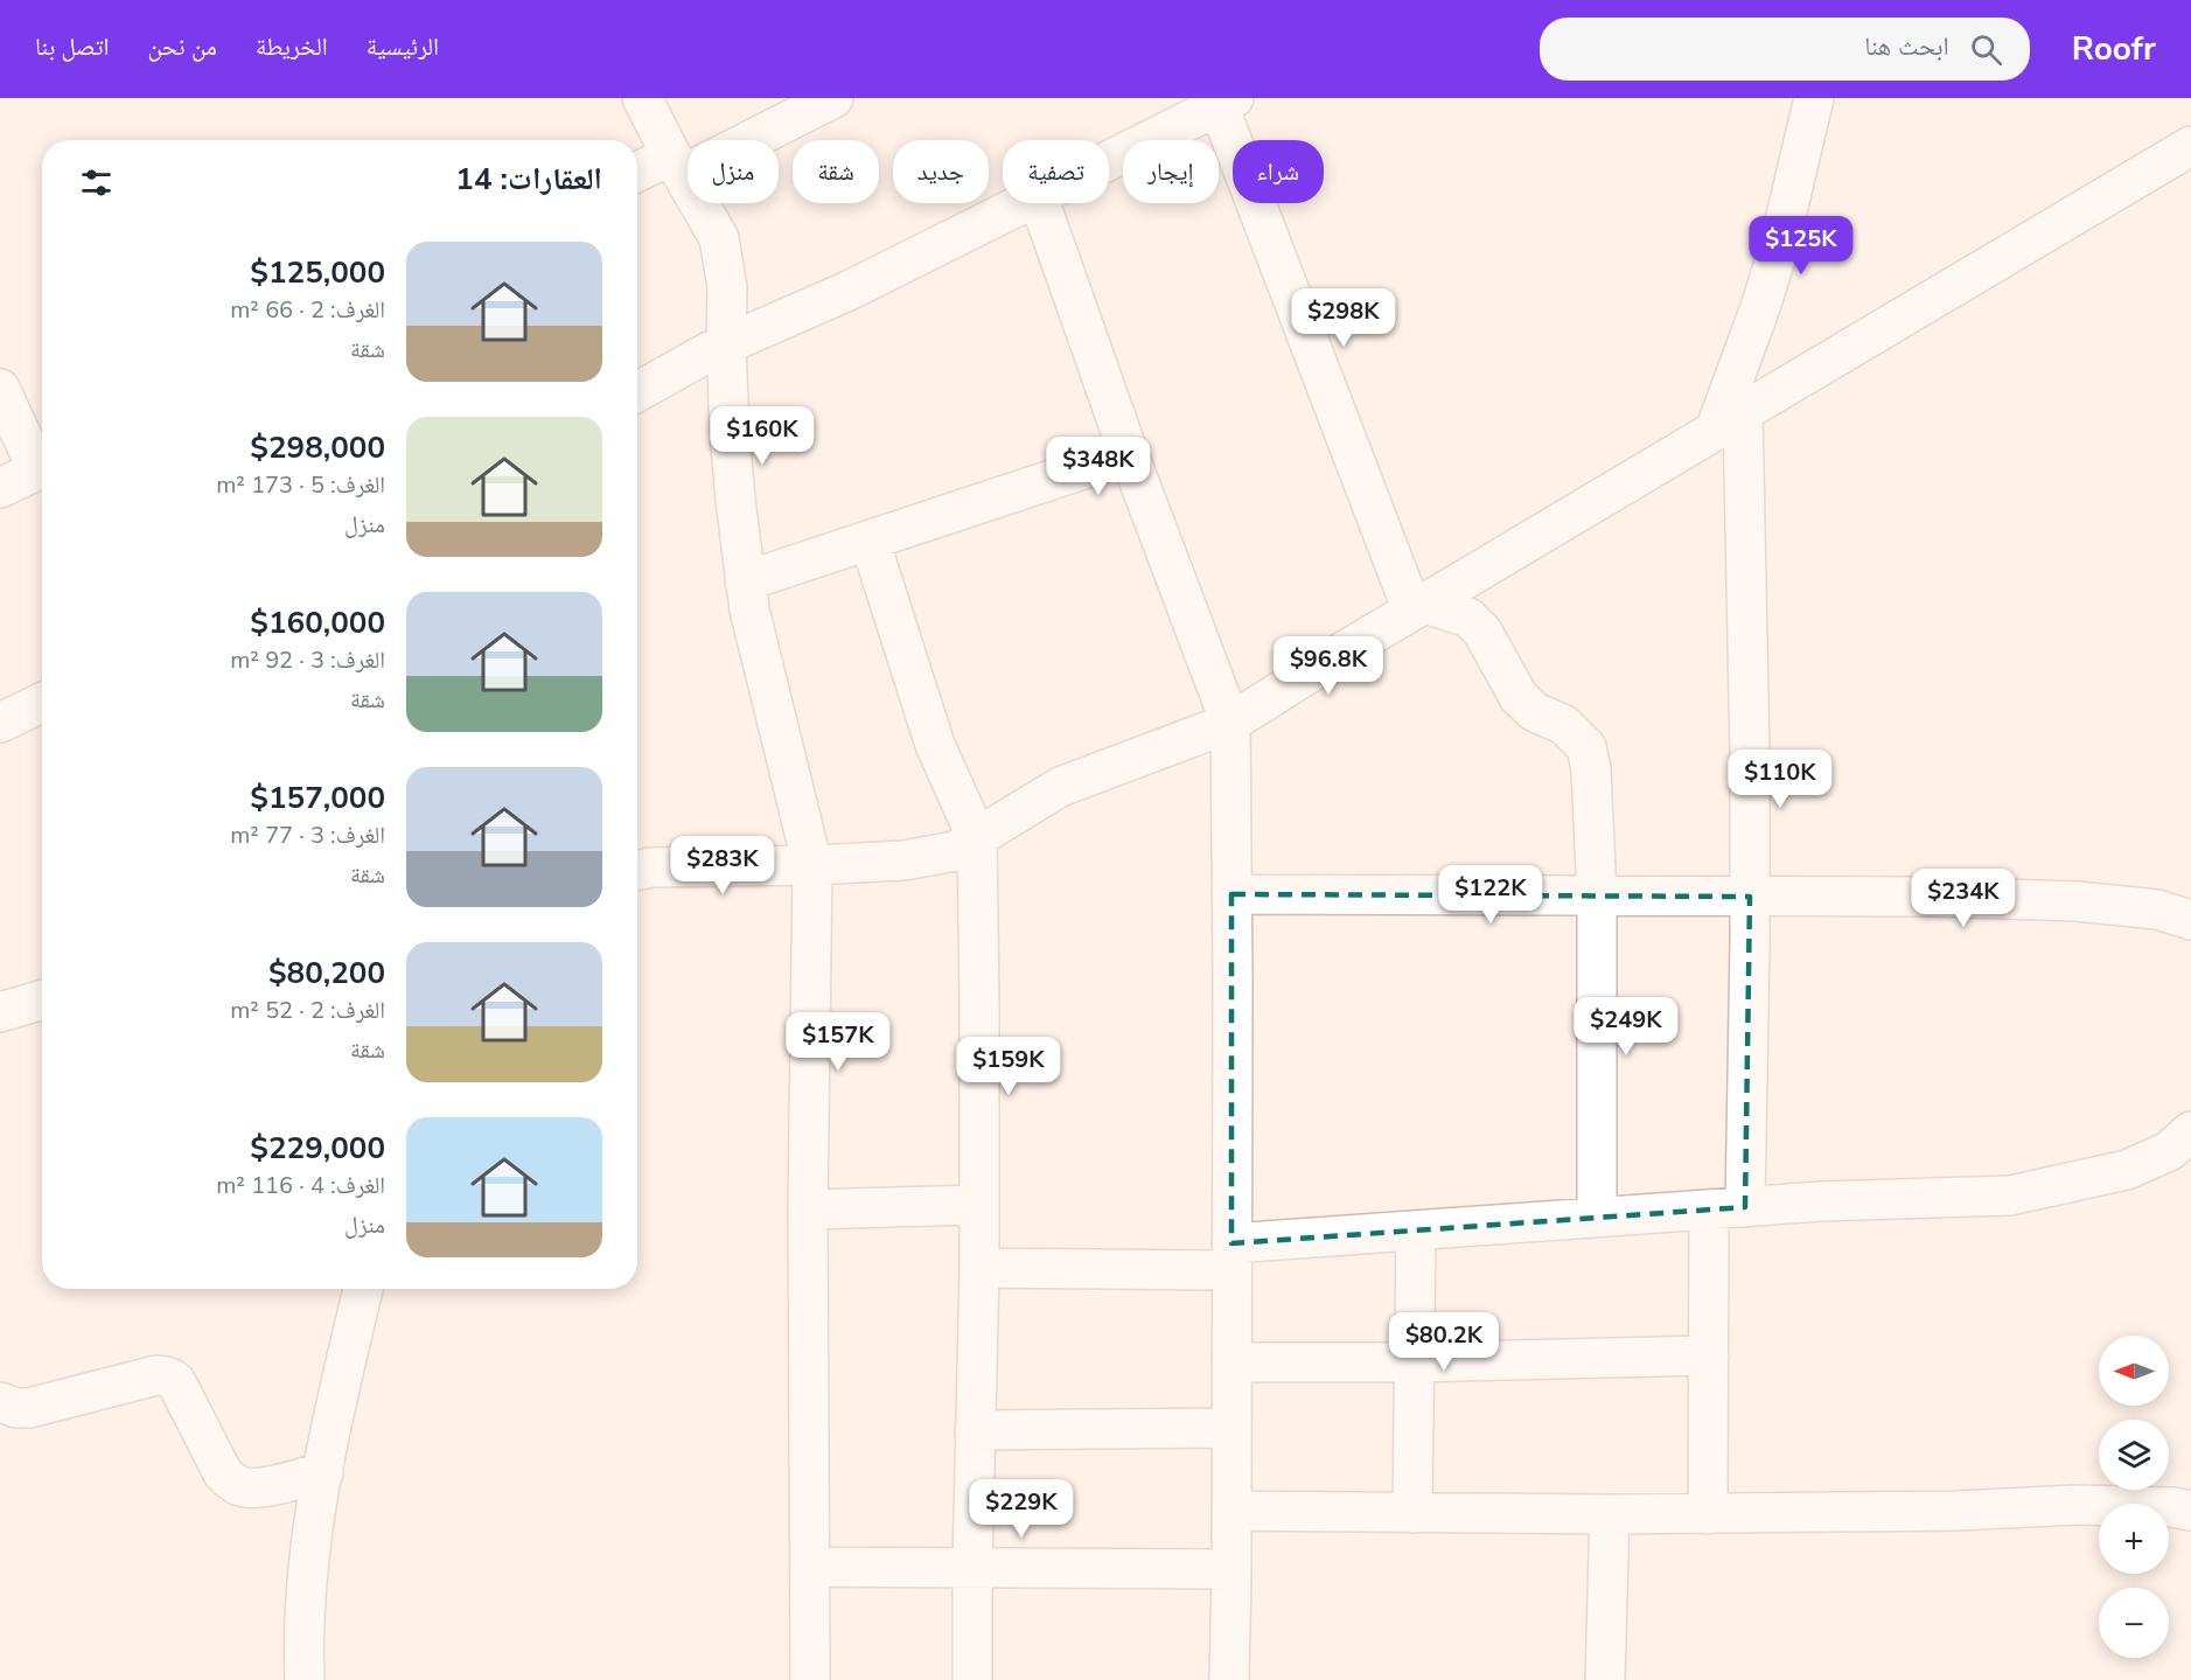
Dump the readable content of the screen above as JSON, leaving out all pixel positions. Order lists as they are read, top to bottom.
{
  "north": "left",
  "page": {
    "header": "Roofr",
    "search": "ابحث هنا",
    "nav": [
      "الرئيسية",
      "الخريطة",
      "من نحن",
      "اتصل بنا"
    ],
    "chip": [
      "شراء",
      "إيجار",
      "تصفية",
      "جديد",
      "شقة",
      "منزل"
    ],
    "heading": "العقارات: 14",
    "price": [
      "$125K",
      "$298K",
      "$160K",
      "$348K",
      "$96.8K",
      "$110K",
      "$283K",
      "$122K",
      "$234K",
      "$249K",
      "$157K",
      "$159K",
      "$80.2K",
      "$229K"
    ],
    "list": [
      {
        "name": "$125,000",
        "note": "الغرف: 2 · 66 m² · شقة"
      },
      {
        "name": "$298,000",
        "note": "الغرف: 5 · 173 m² · منزل"
      },
      {
        "name": "$160,000",
        "note": "الغرف: 3 · 92 m² · شقة"
      },
      {
        "name": "$157,000",
        "note": "الغرف: 3 · 77 m² · شقة"
      },
      {
        "name": "$80,200",
        "note": "الغرف: 2 · 52 m² · شقة"
      },
      {
        "name": "$229,000",
        "note": "الغرف: 4 · 116 m² · منزل"
      }
    ],
    "map_buttons": ["+", "−"]
  }
}
